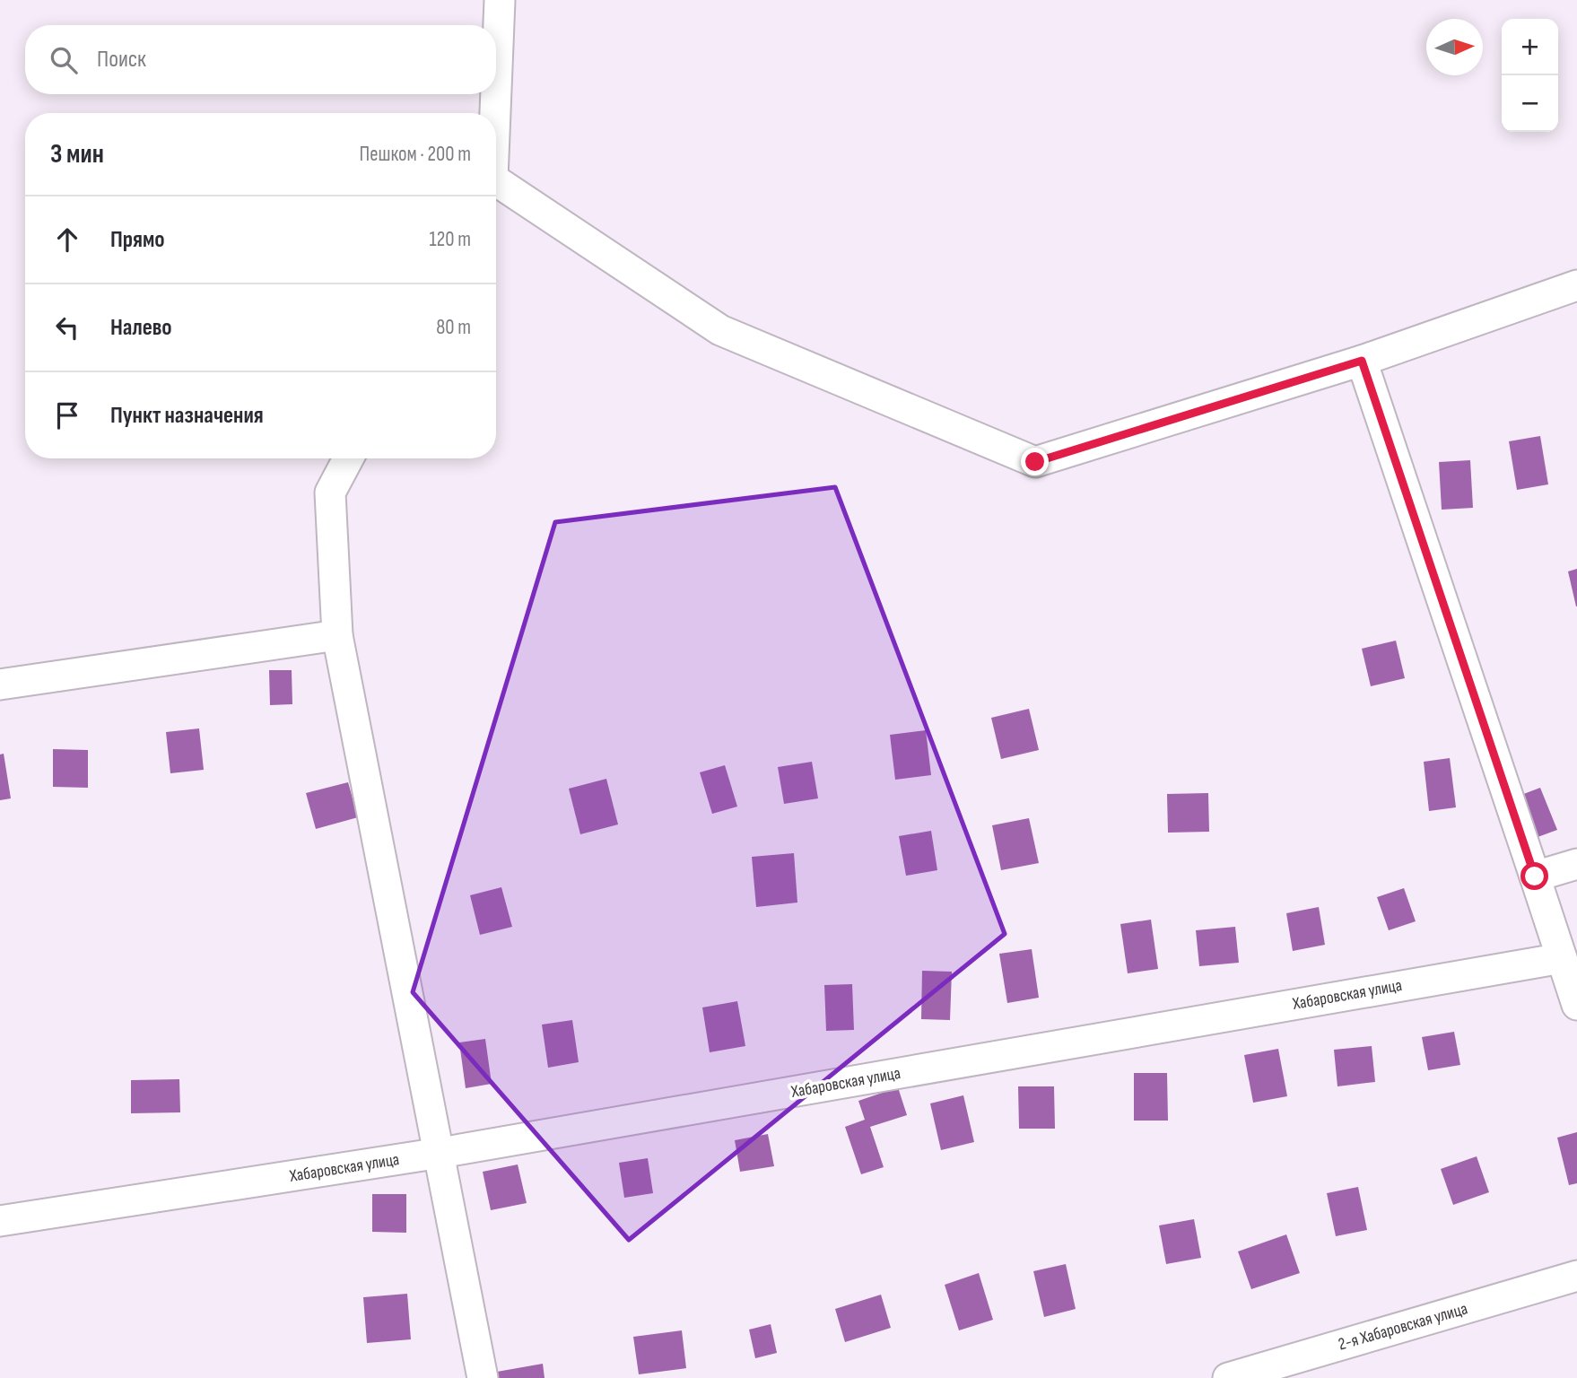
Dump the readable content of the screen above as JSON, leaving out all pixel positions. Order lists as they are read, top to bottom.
{
  "streets": {
    "street": ["Хабаровская улица", "2-я Хабаровская улица"]
  },
  "north": "right",
  "page": {
    "map_buttons": ["+", "−"],
    "search": "Поиск",
    "heading": ["3 мин", "Пешком · 200 m"],
    "list": [
      ["Прямо", "120 m"],
      ["Налево", "80 m"],
      "Пункт назначения"
    ]
  }
}
